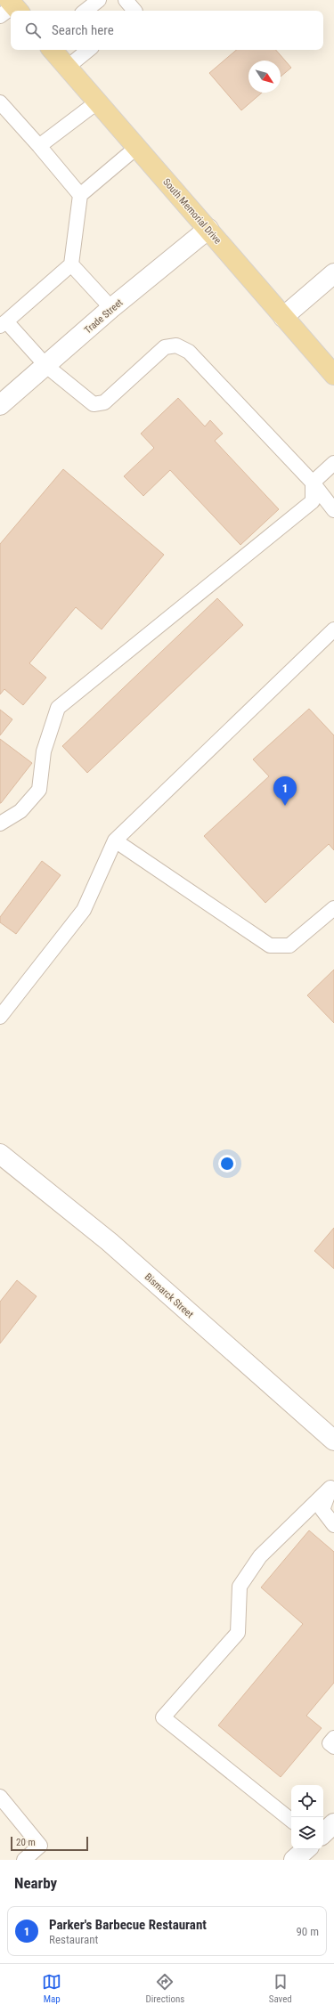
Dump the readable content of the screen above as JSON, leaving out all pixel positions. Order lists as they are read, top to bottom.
{
  "streets": {
    "main road": ["South Memorial Drive"],
    "street": ["Trade Street", "Bismarck Street"]
  },
  "crossings": [
    ["South Memorial Drive", "Trade Street"]
  ],
  "scale_bar": "20 m",
  "north": "bottom right",
  "page": {
    "search": "Search here",
    "pins": "1",
    "scale": "20 m",
    "heading": "Nearby",
    "list": [
      {
        "mark": "1",
        "name": "Parker's Barbecue Restaurant",
        "note": "Restaurant",
        "value": "90 m"
      }
    ],
    "nav": ["Map", "Directions", "Saved"]
  }
}
